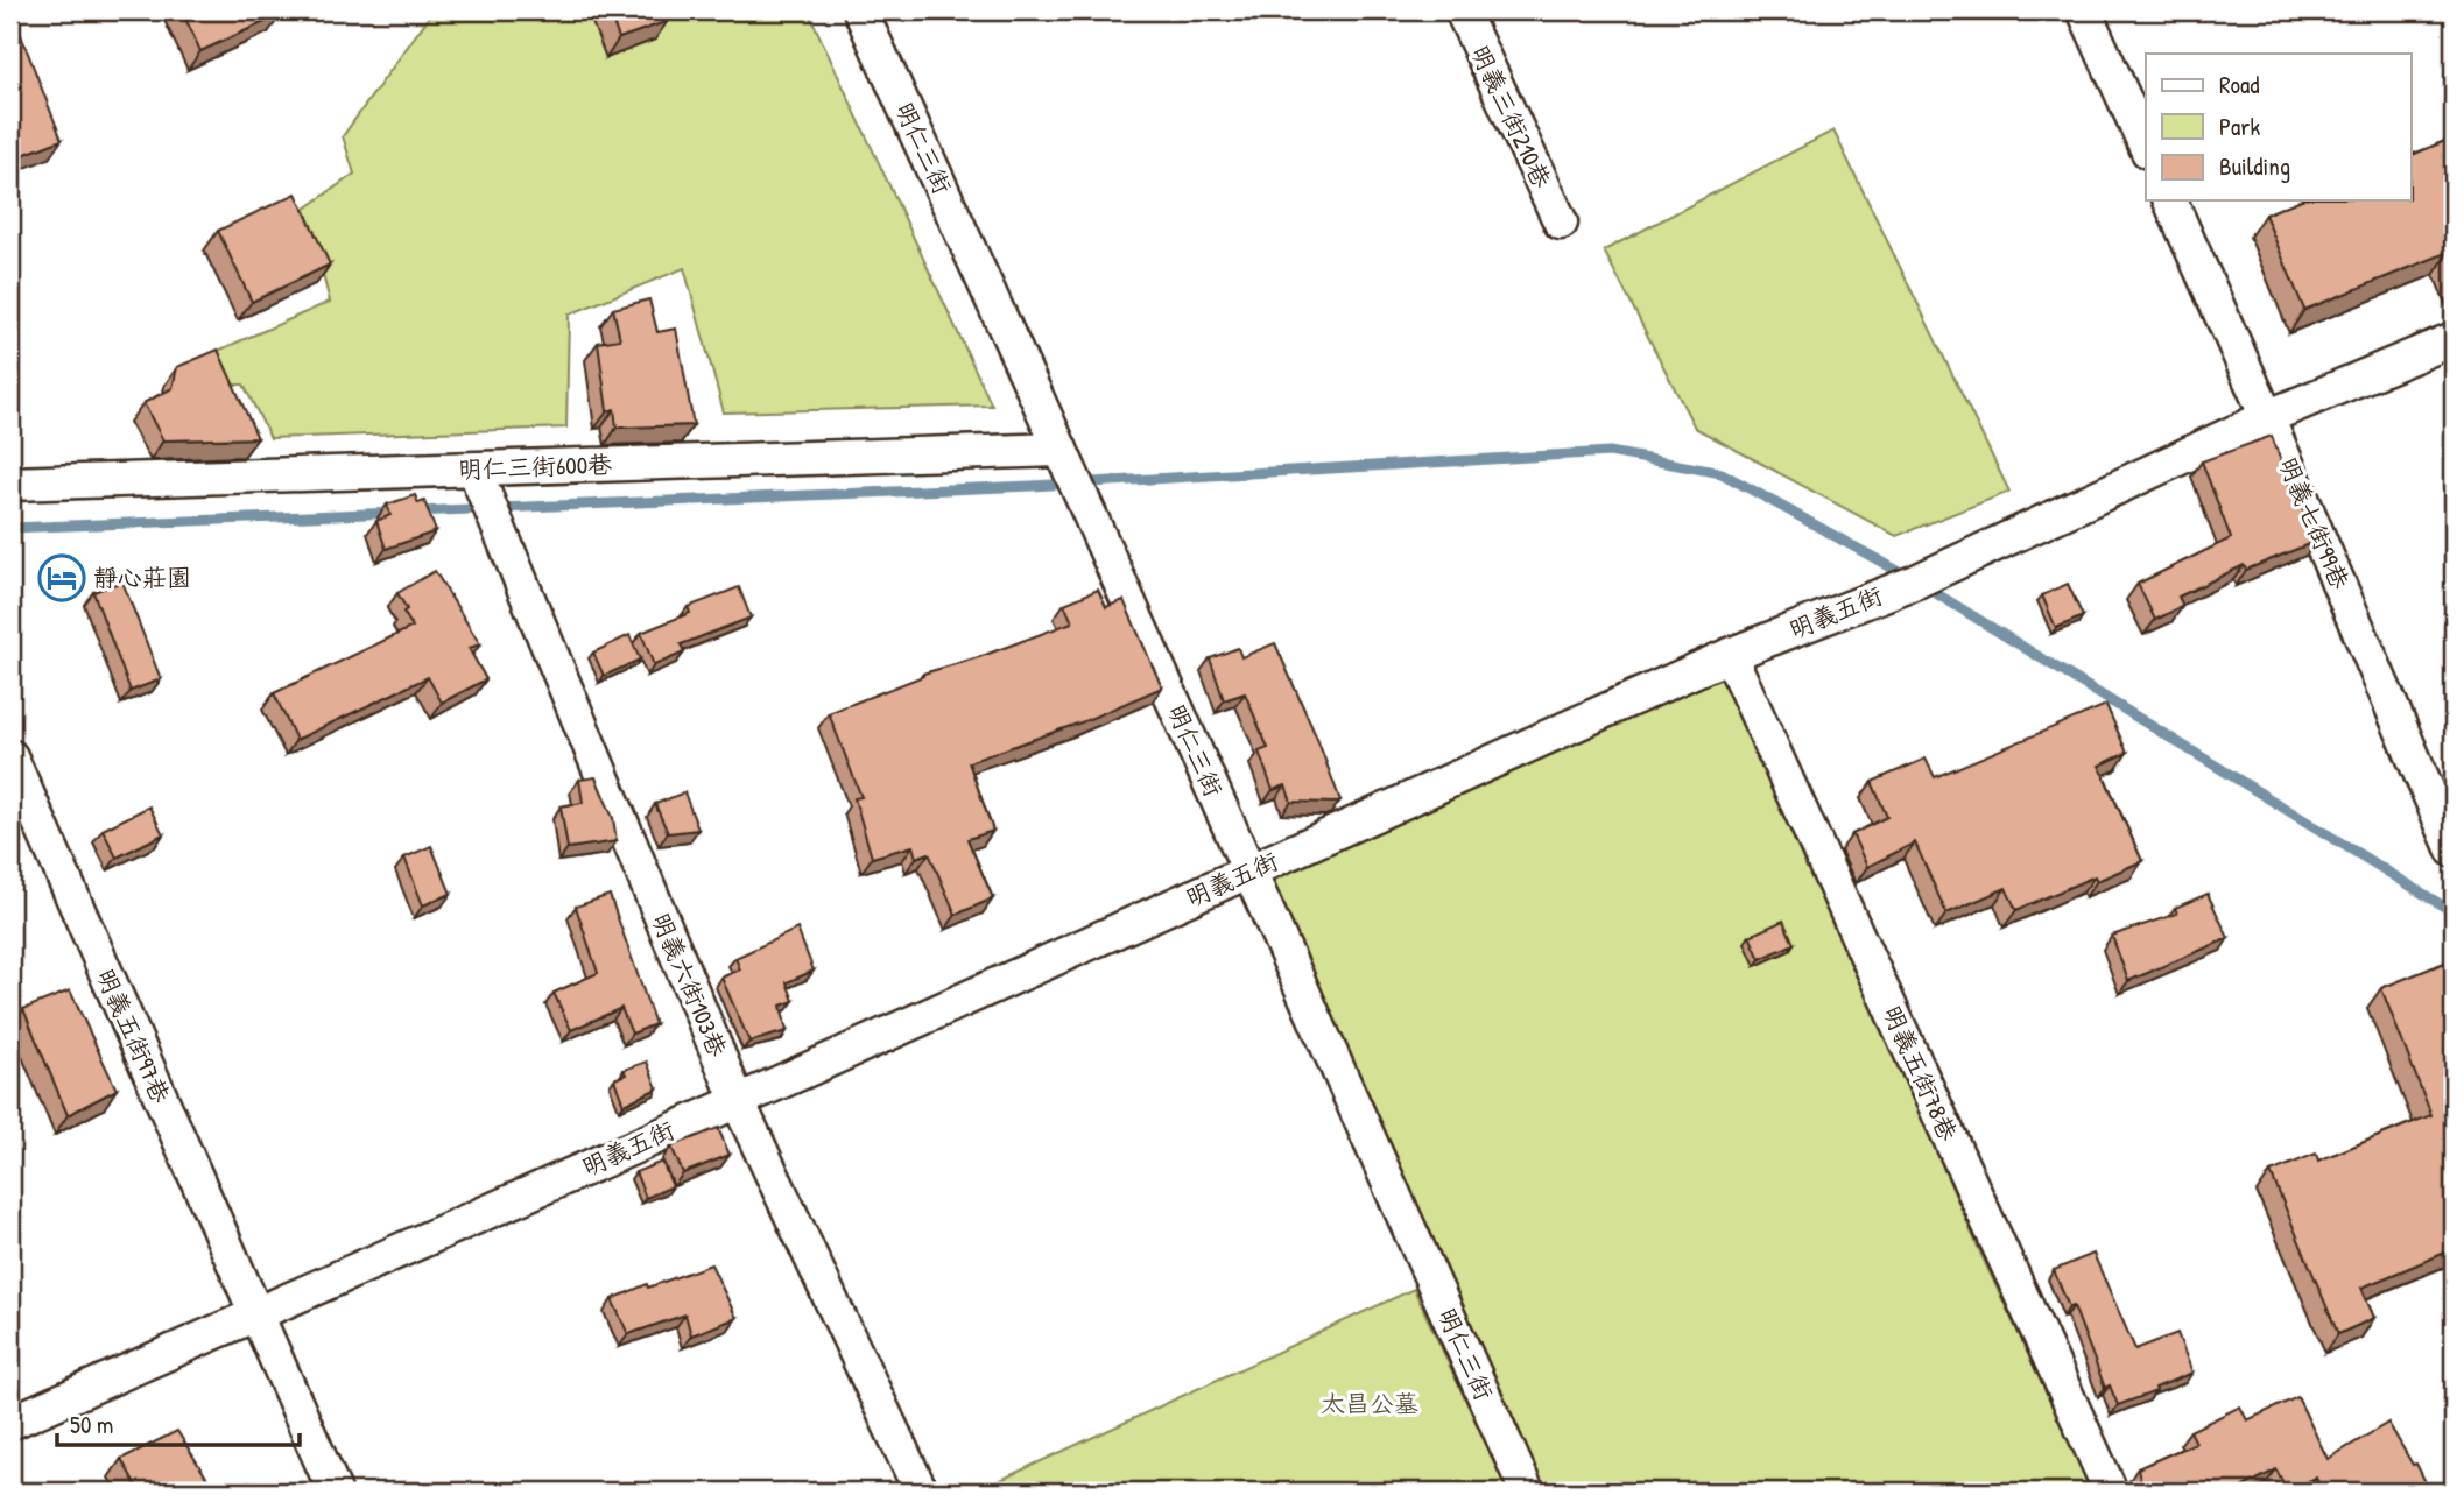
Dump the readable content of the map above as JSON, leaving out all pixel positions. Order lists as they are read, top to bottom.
{
  "streets": {
    "street": [
      "明義三街210巷",
      "明仁三街",
      "明仁三街600巷",
      "明義七街99巷",
      "明義五街",
      "明義六街103巷",
      "明義五街97巷",
      "明義五街78巷"
    ]
  },
  "crossings": [
    ["明仁三街", "明仁三街600巷"],
    ["明仁三街", "明義五街"],
    ["明仁三街600巷", "明義六街103巷"],
    ["明義七街99巷", "明義五街"],
    ["明義五街", "明義六街103巷"],
    ["明義五街", "明義五街97巷"],
    ["明義五街", "明義五街78巷"]
  ],
  "parks": ["太昌公墓"],
  "places": {
    "hotel": ["靜心莊園"]
  },
  "legend": ["Road", "Park", "Building"],
  "scale_bar": "50 m"
}
